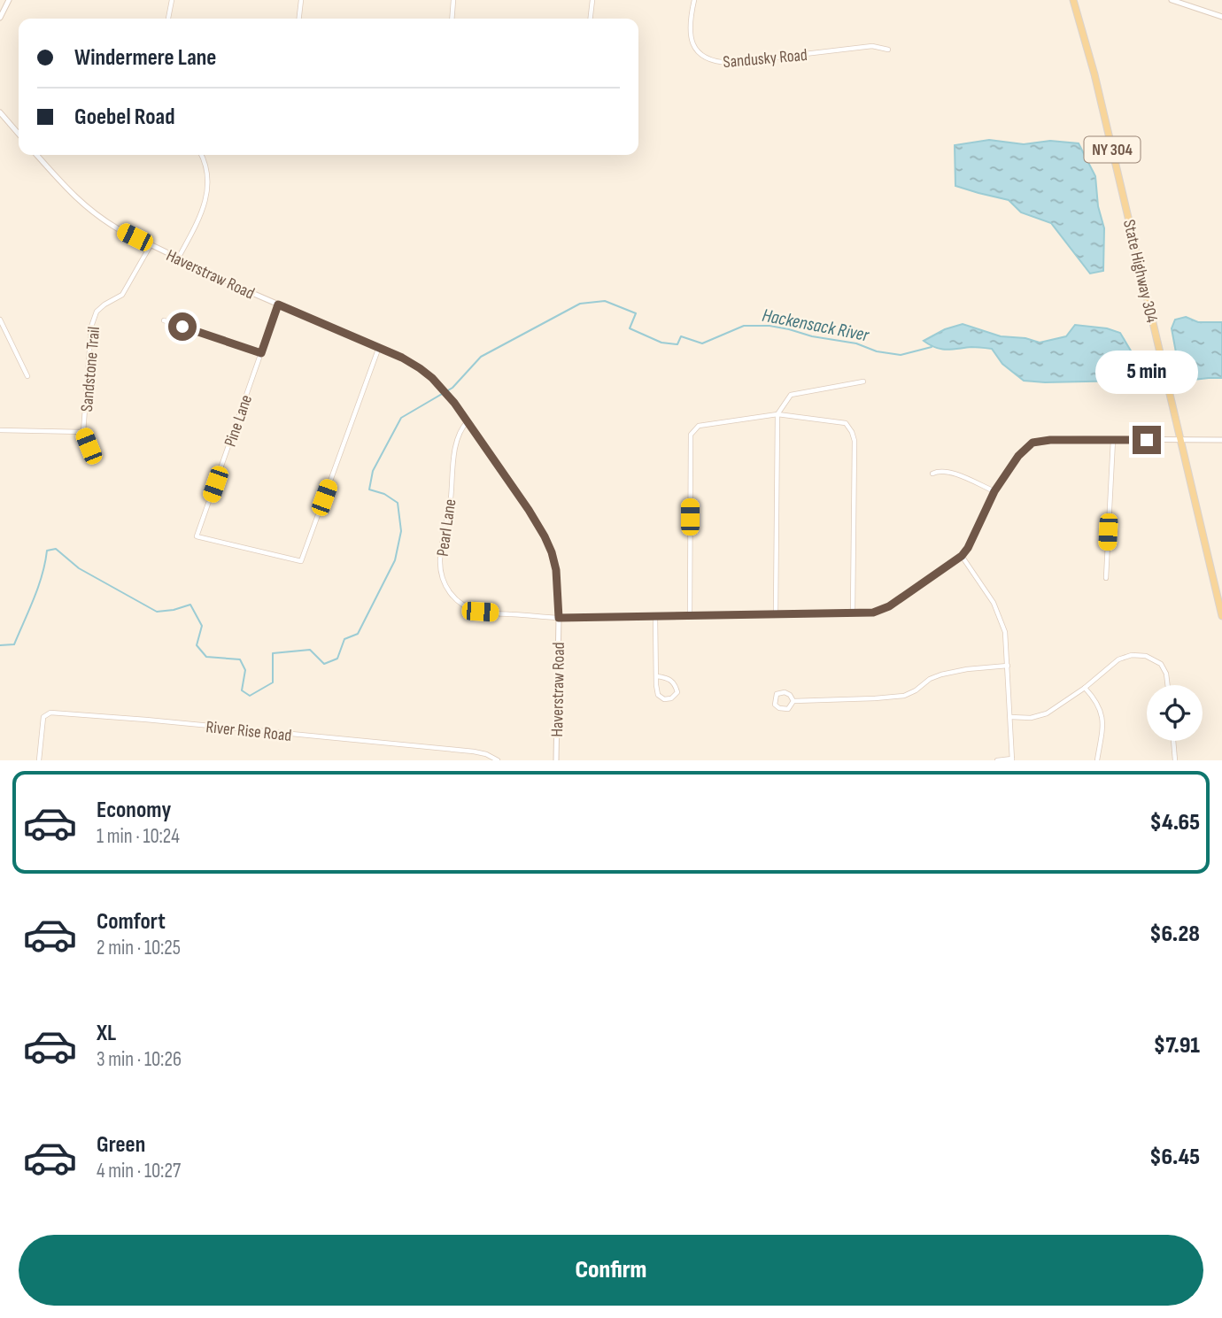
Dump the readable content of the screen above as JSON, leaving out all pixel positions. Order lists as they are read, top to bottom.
{
  "streets": {
    "main road": ["NY 304", "State Highway 304"],
    "street": [
      "Sandusky Road",
      "Haverstraw Road",
      "Sandstone Trail",
      "Pine Lane",
      "Pearl Lane",
      "River Rise Road"
    ]
  },
  "crossings": [
    ["Haverstraw Road", "Sandstone Trail"],
    ["Haverstraw Road", "Pine Lane"],
    ["Haverstraw Road", "Pearl Lane"]
  ],
  "water": ["Hackensack River"],
  "page": {
    "banner": ["Windermere Lane", "Goebel Road"],
    "bubble": "5 min",
    "list": [
      {
        "name": "Economy",
        "note": "1 min · 10:24",
        "value": "$4.65"
      },
      {
        "name": "Comfort",
        "note": "2 min · 10:25",
        "value": "$6.28"
      },
      {
        "name": "XL",
        "note": "3 min · 10:26",
        "value": "$7.91"
      },
      {
        "name": "Green",
        "note": "4 min · 10:27",
        "value": "$6.45"
      }
    ],
    "buttons": "Confirm"
  }
}
